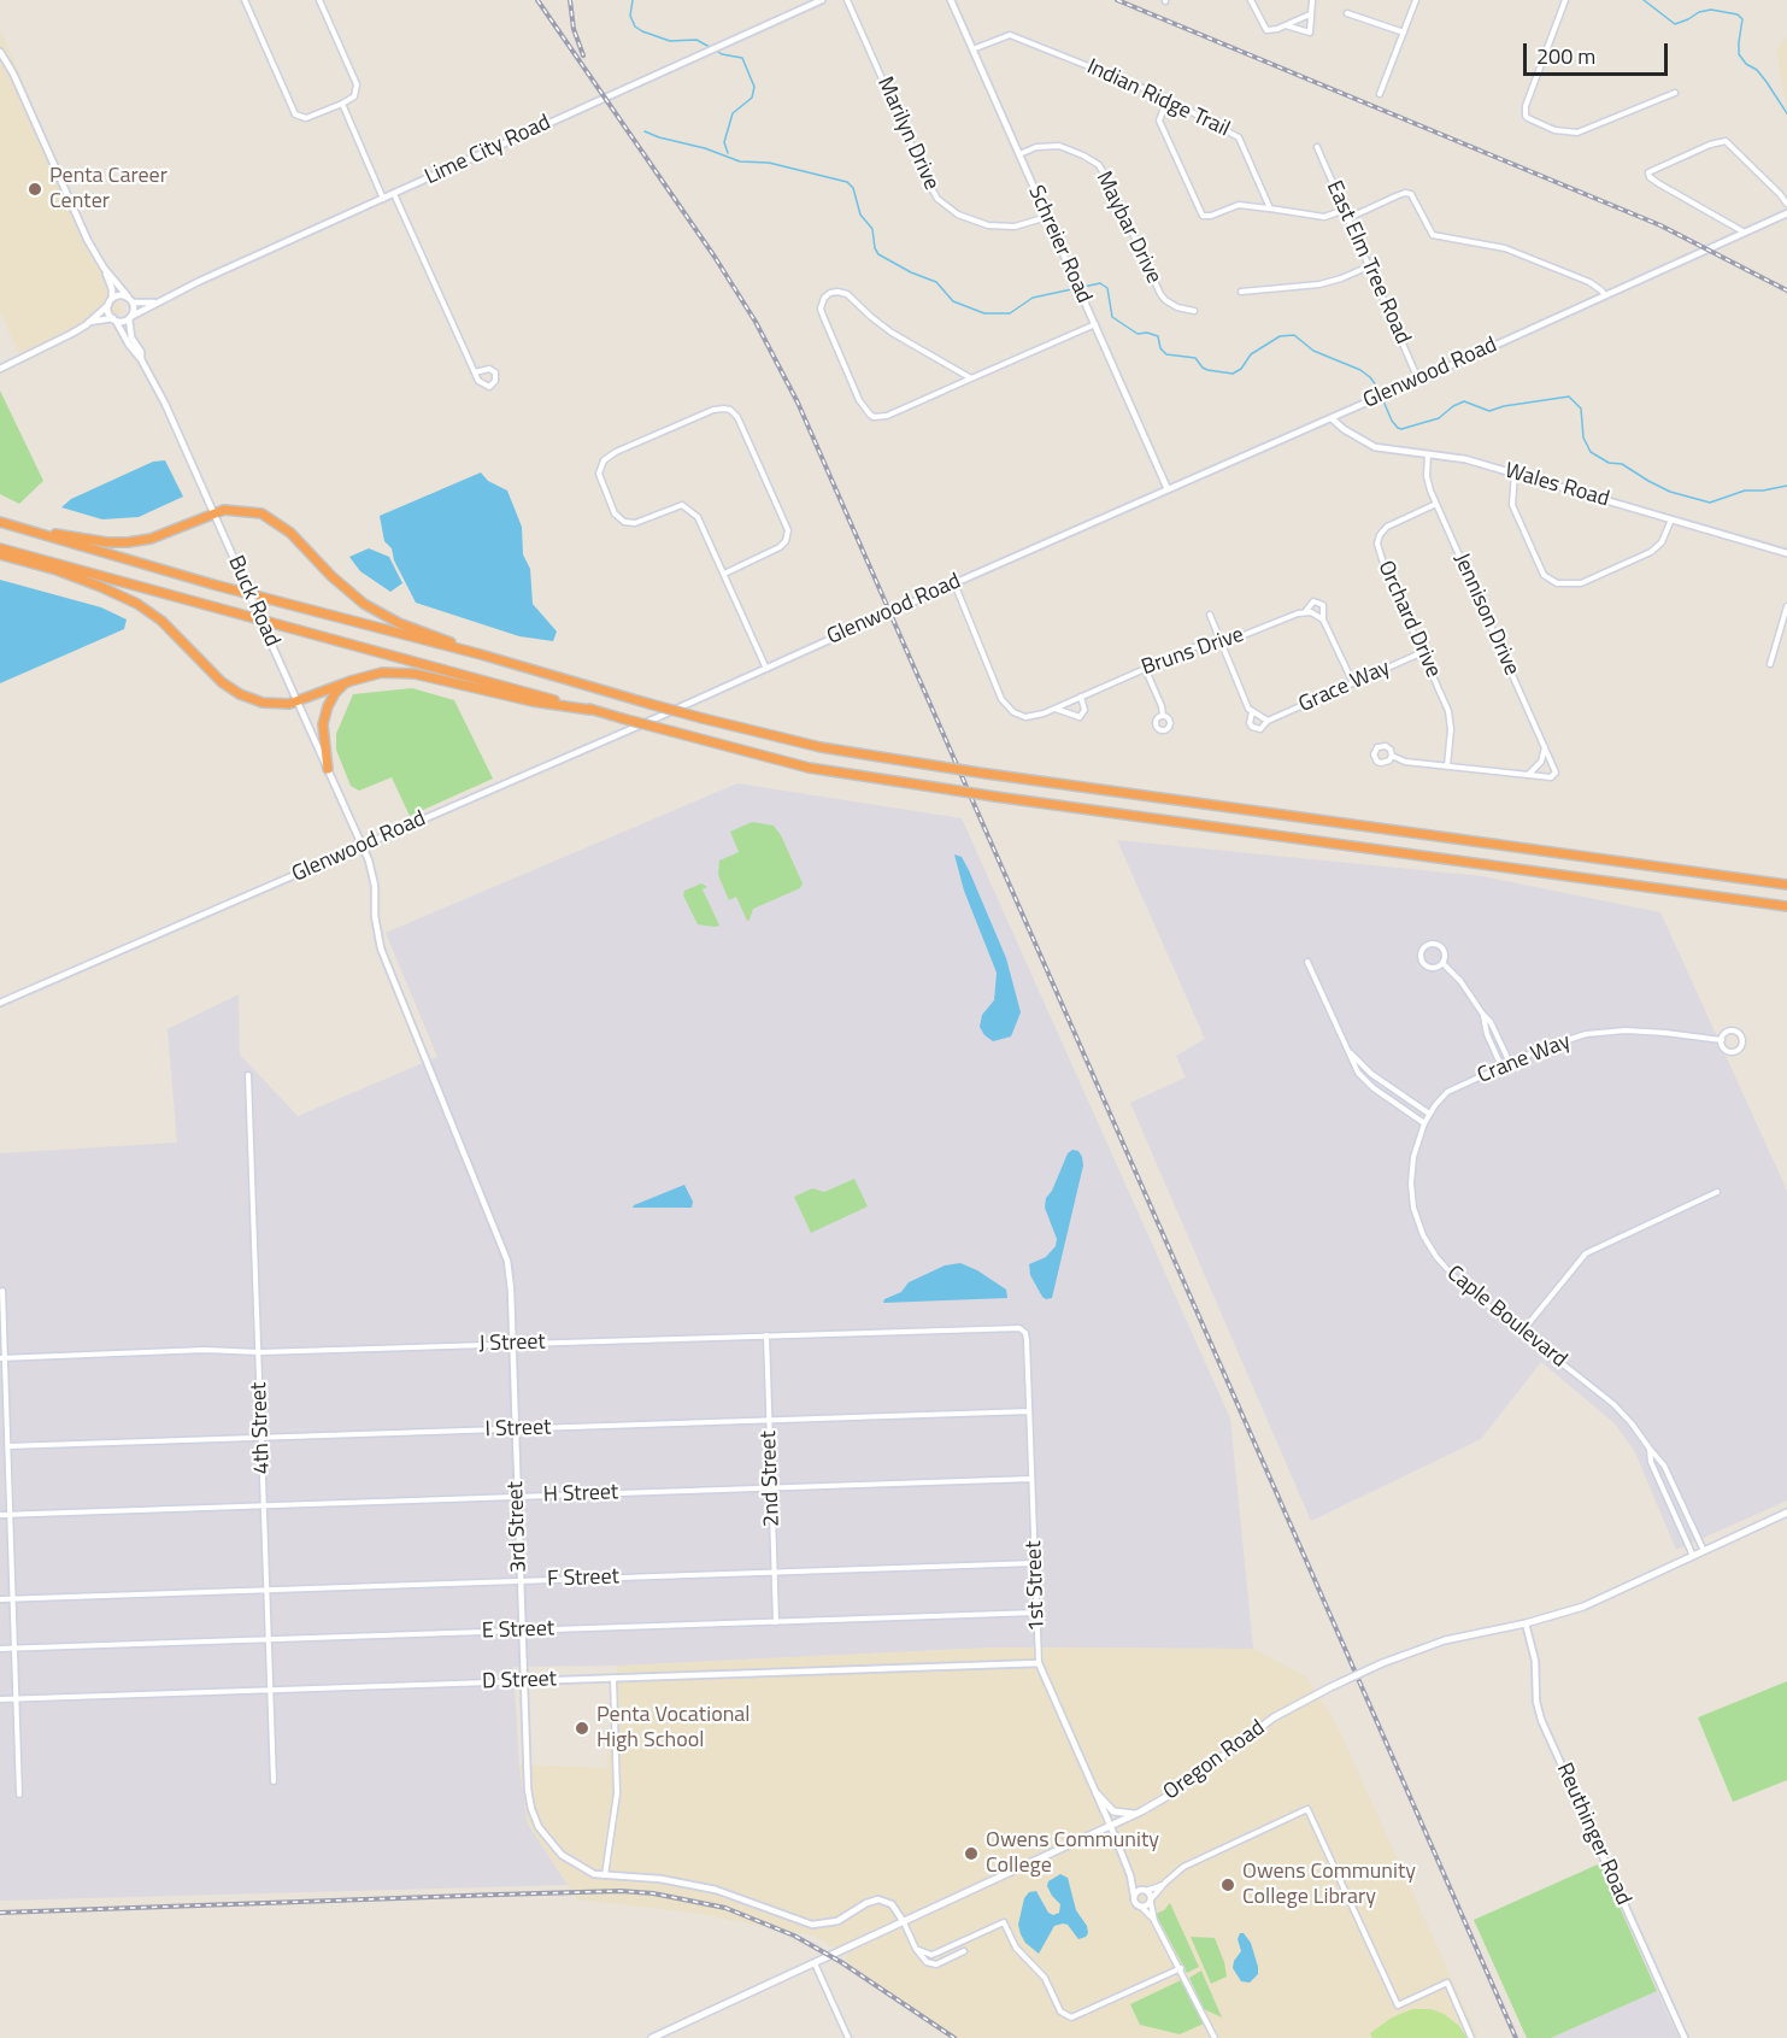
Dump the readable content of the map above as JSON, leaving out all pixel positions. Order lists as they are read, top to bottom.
{
  "streets": {
    "main road": ["Oregon Road"],
    "street": [
      "Indian Ridge Trail",
      "Marilyn Drive",
      "Lime City Road",
      "Maybar Drive",
      "Schreier Road",
      "East Elm Tree Road",
      "Glenwood Road",
      "Wales Road",
      "Buck Road",
      "Jennison Drive",
      "Orchard Drive",
      "Bruns Drive",
      "Grace Way",
      "Crane Way",
      "Caple Boulevard",
      "J Street",
      "4th Street",
      "I Street",
      "2nd Street",
      "H Street",
      "3rd Street",
      "F Street",
      "1st Street",
      "E Street",
      "D Street",
      "Reuthinger Road"
    ]
  },
  "crossings": [
    ["Indian Ridge Trail", "Schreier Road"],
    ["Marilyn Drive", "Schreier Road"],
    ["Lime City Road", "Buck Road"],
    ["Maybar Drive", "Schreier Road"],
    ["Schreier Road", "Glenwood Road"],
    ["East Elm Tree Road", "Glenwood Road"],
    ["Glenwood Road", "Wales Road"],
    ["Glenwood Road", "Buck Road"],
    ["Glenwood Road", "Bruns Drive"],
    ["Glenwood Road", "3rd Street"],
    ["Wales Road", "Jennison Drive"],
    ["Buck Road", "3rd Street"],
    ["Jennison Drive", "Orchard Drive"],
    ["Orchard Drive", "Grace Way"],
    ["Crane Way", "Caple Boulevard"],
    ["Caple Boulevard", "Oregon Road"],
    ["J Street", "4th Street"],
    ["J Street", "2nd Street"],
    ["J Street", "3rd Street"],
    ["J Street", "1st Street"],
    ["4th Street", "I Street"],
    ["4th Street", "H Street"],
    ["4th Street", "F Street"],
    ["4th Street", "E Street"],
    ["4th Street", "D Street"],
    ["I Street", "2nd Street"],
    ["I Street", "3rd Street"],
    ["I Street", "1st Street"],
    ["2nd Street", "H Street"],
    ["2nd Street", "F Street"],
    ["2nd Street", "E Street"],
    ["H Street", "3rd Street"],
    ["H Street", "1st Street"],
    ["3rd Street", "F Street"],
    ["3rd Street", "E Street"],
    ["3rd Street", "D Street"],
    ["3rd Street", "Oregon Road"],
    ["F Street", "1st Street"],
    ["1st Street", "E Street"],
    ["1st Street", "D Street"],
    ["1st Street", "Oregon Road"],
    ["Oregon Road", "Reuthinger Road"]
  ],
  "places": [
    "Penta Career Center",
    "Penta Vocational High School",
    "Owens Community College",
    "Owens Community College Library"
  ],
  "scale_bar": "200 m"
}
